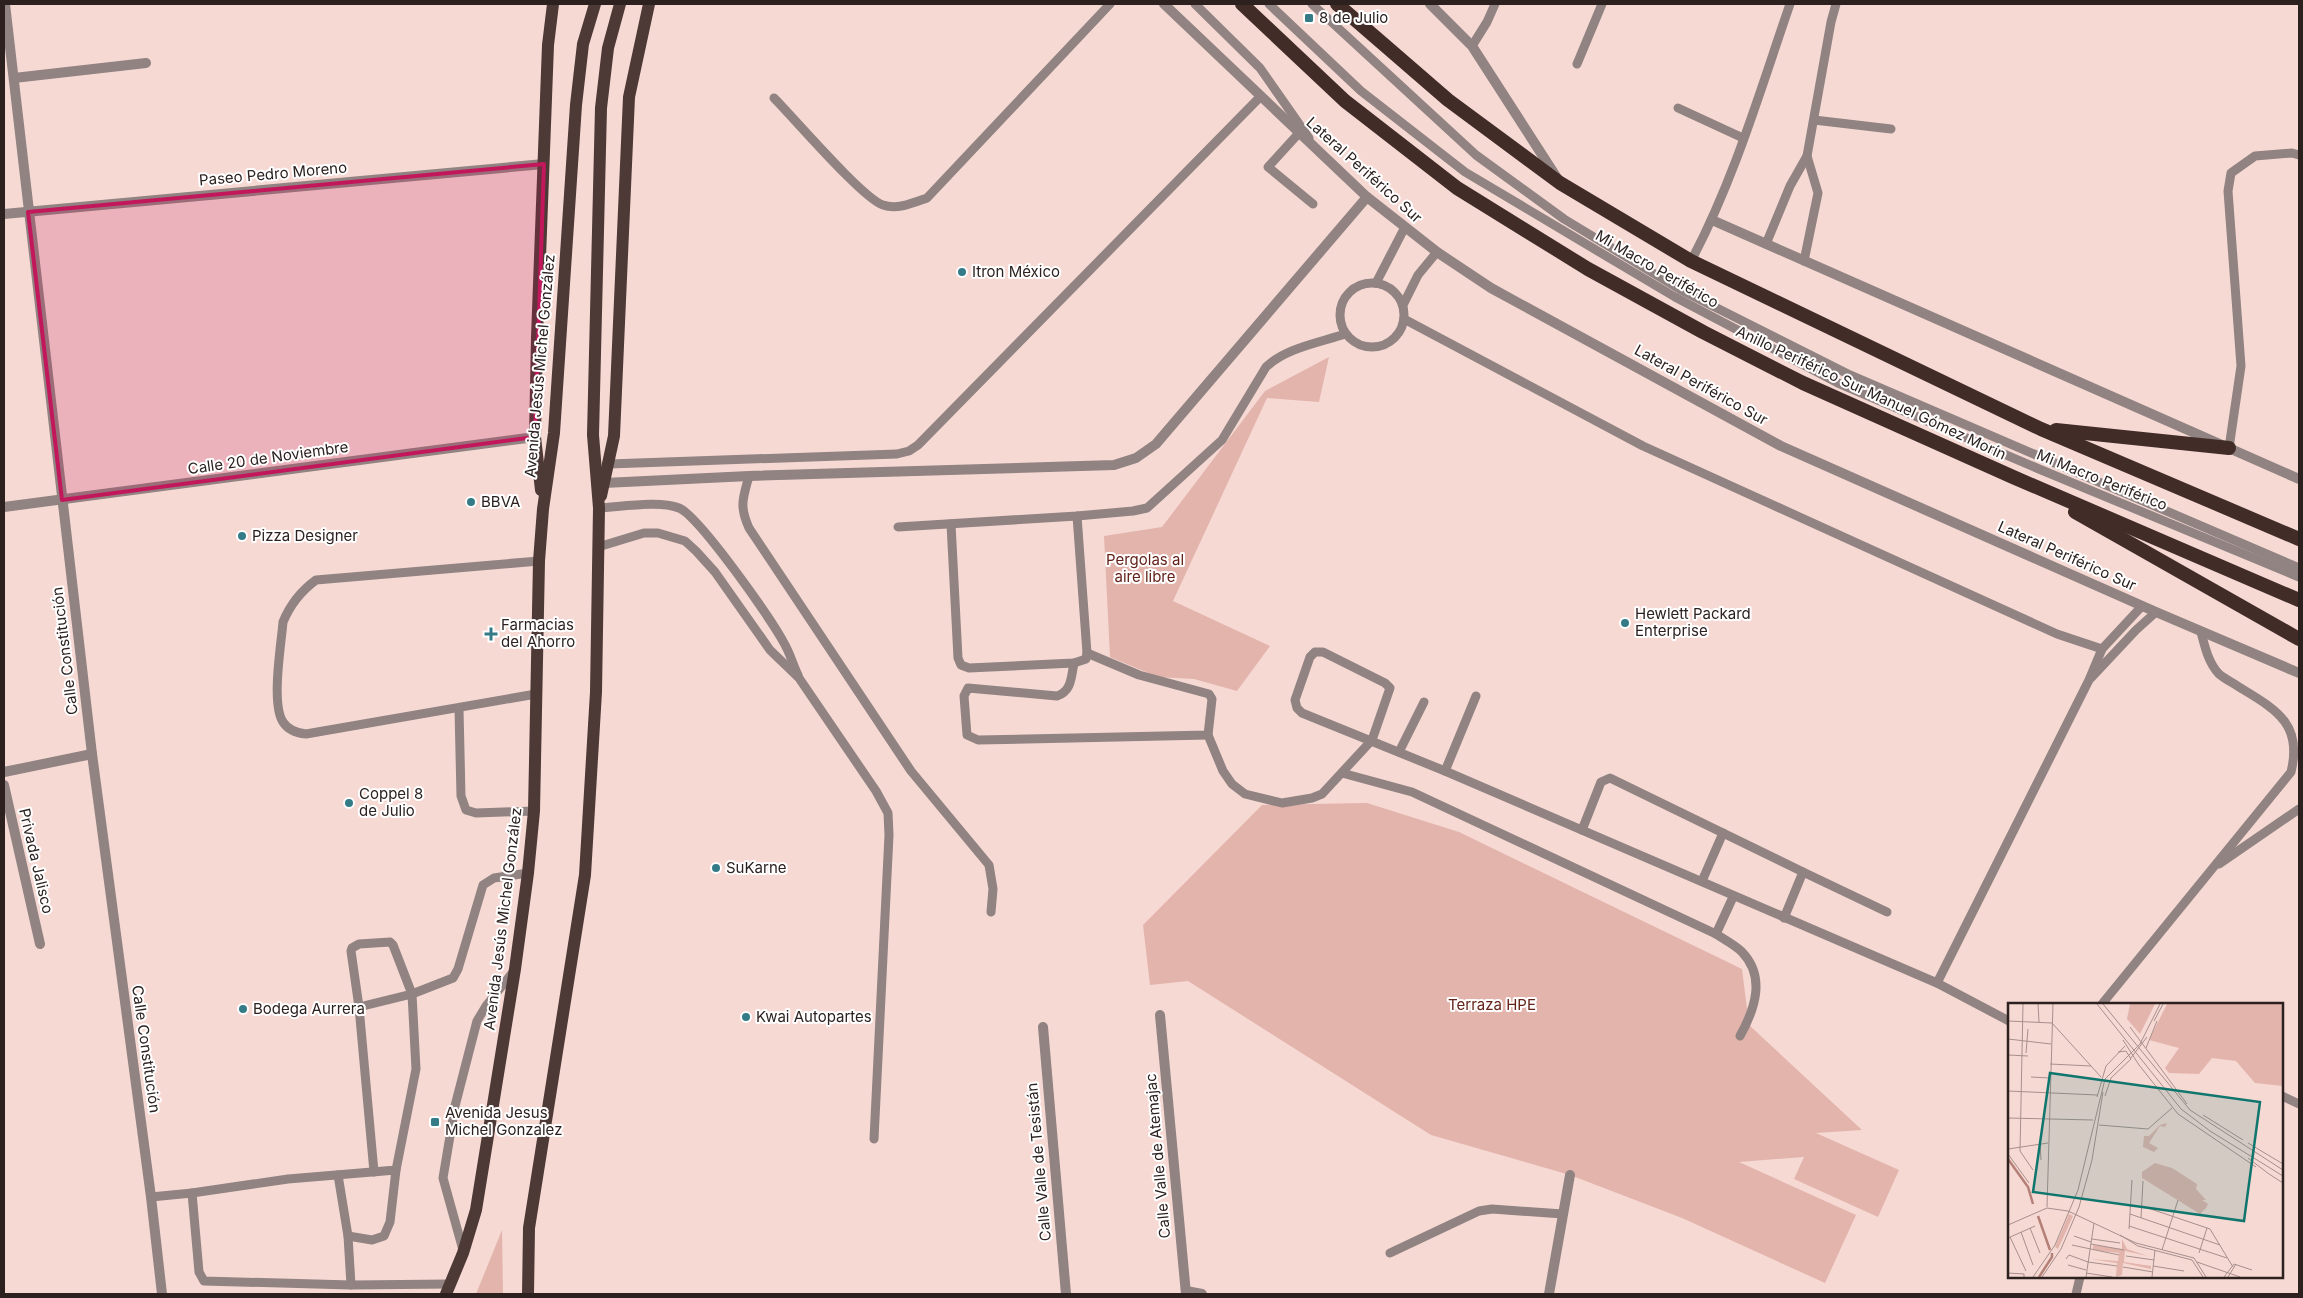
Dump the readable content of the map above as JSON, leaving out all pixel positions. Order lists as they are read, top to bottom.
{
  "streets": {
    "highway": ["Anillo Periférico Sur Manuel Gómez Morín"],
    "main road": ["Avenida Jesús Michel González"],
    "street": [
      "Lateral Periférico Sur",
      "Paseo Pedro Moreno",
      "Calle 20 de Noviembre",
      "Calle Constitución",
      "Privada Jalisco",
      "Calle Valle de Atemajac",
      "Calle Valle de Tesistán"
    ],
    "lane": ["Mi Macro Periférico"]
  },
  "crossings": [
    ["Paseo Pedro Moreno", "Calle Constitución"],
    ["Calle 20 de Noviembre", "Calle Constitución"]
  ],
  "parks": ["Pergolas al aire libre", "Terraza HPE"],
  "places": {
    "transit": ["8 de Julio", "Avenida Jesus Michel Gonzalez"],
    "other": [
      "Itron México",
      "BBVA",
      "Pizza Designer",
      "Hewlett Packard Enterprise",
      "Coppel 8 de Julio",
      "SuKarne",
      "Bodega Aurrera",
      "Kwai Autopartes"
    ],
    "health": ["Farmacias del Ahorro"]
  }
}
